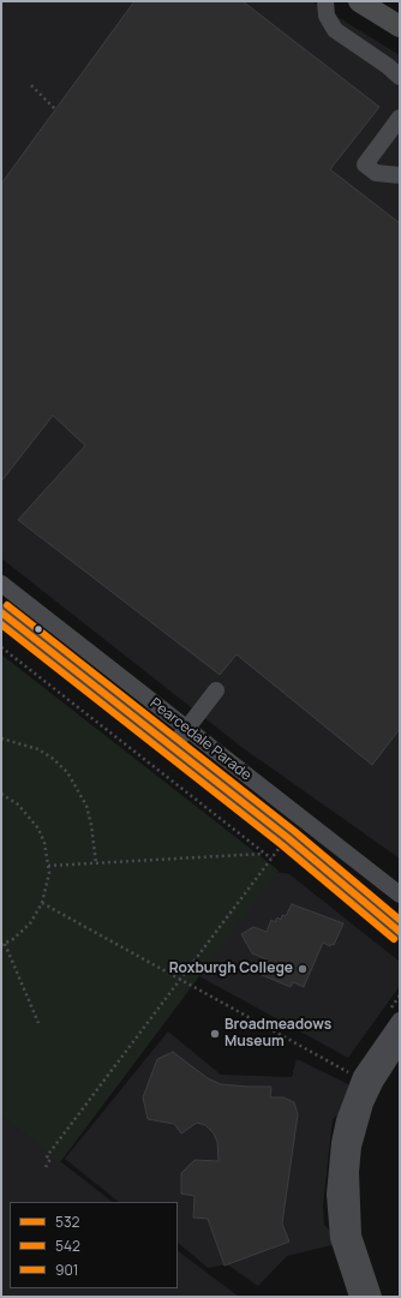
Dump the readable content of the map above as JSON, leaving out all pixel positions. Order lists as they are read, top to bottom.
{
  "streets": {
    "street": ["Pearcedale Parade"]
  },
  "places": ["Roxburgh College", "Broadmeadows Museum"],
  "lines": ["transit line 901", "transit line 532", "transit line 542"],
  "legend": ["532", "542", "901"]
}
